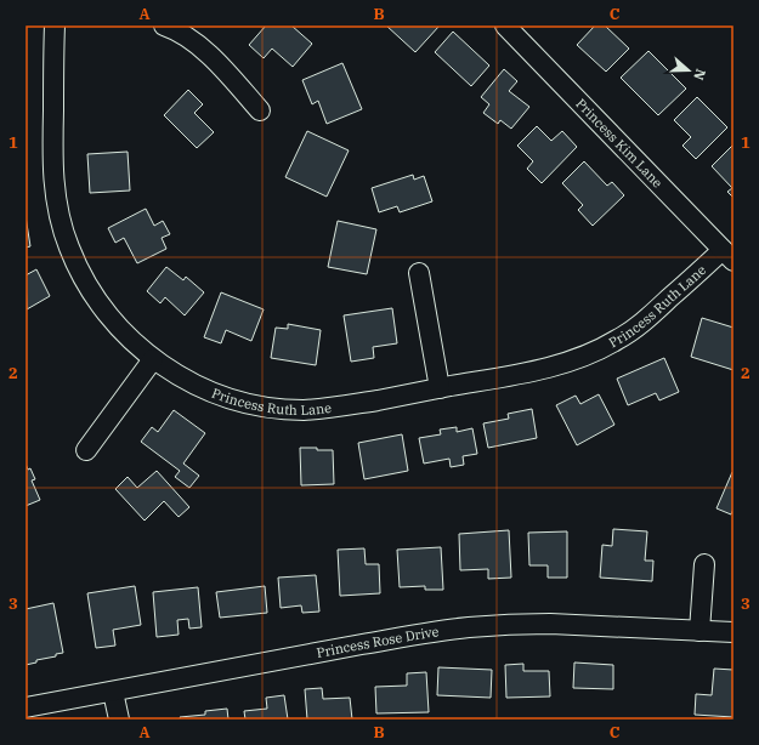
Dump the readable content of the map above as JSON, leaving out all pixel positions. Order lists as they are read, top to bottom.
{
  "streets": {
    "street": ["Princess Kim Lane", "Princess Ruth Lane", "Princess Rose Drive"]
  },
  "crossings": [
    ["Princess Kim Lane", "Princess Ruth Lane"]
  ],
  "north": "right",
  "grid": {
    "columns": ["A", "B", "C"],
    "rows": ["1", "2", "3"]
  }
}
